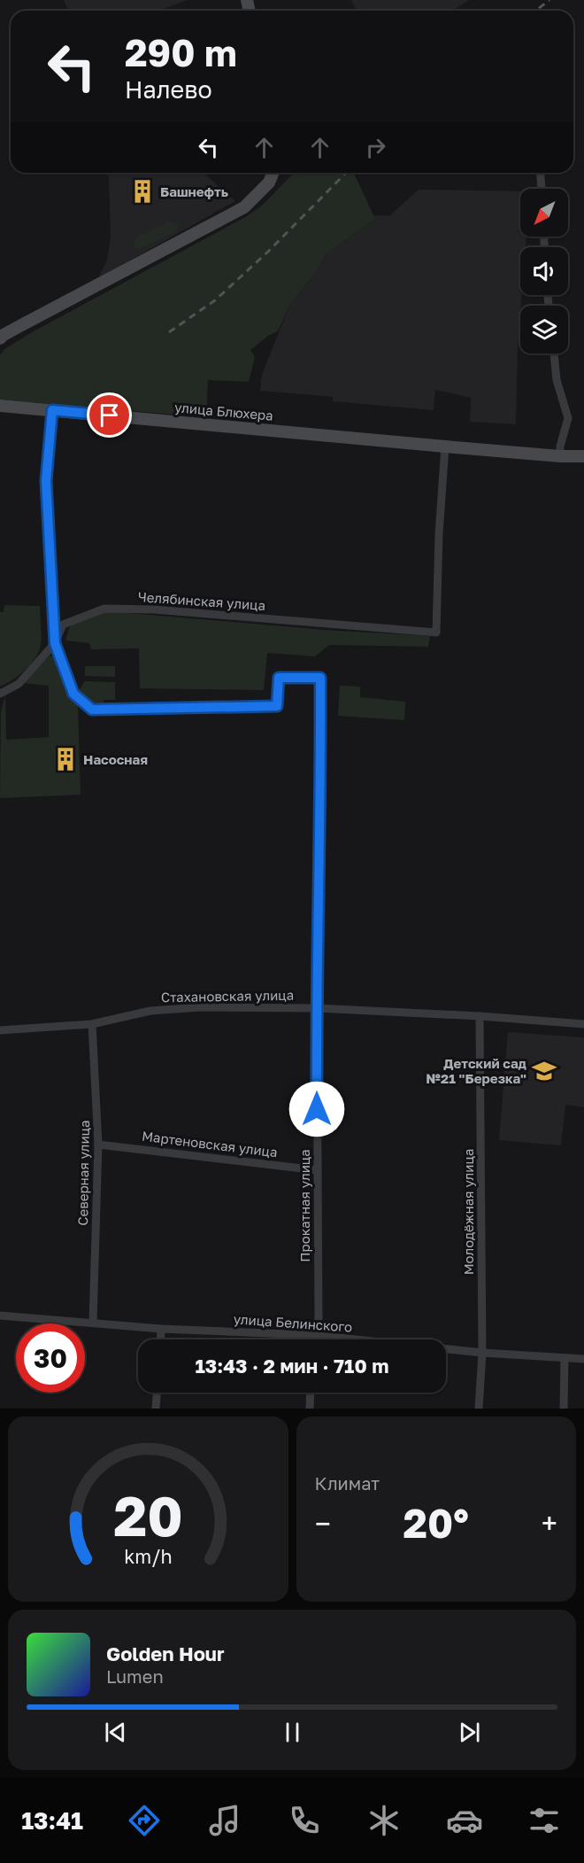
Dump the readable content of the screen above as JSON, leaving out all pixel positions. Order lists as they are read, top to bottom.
{
  "streets": {
    "main road": ["улица Блюхера"],
    "street": [
      "Челябинская улица",
      "Стахановская улица",
      "Мартеновская улица",
      "Северная улица",
      "Прокатная улица",
      "Молодёжная улица",
      "улица Белинского"
    ]
  },
  "crossings": [
    ["улица Блюхера", "Челябинская улица"],
    ["Челябинская улица", "Прокатная улица"],
    ["Стахановская улица", "Северная улица"],
    ["Стахановская улица", "Прокатная улица"],
    ["Стахановская улица", "Молодёжная улица"],
    ["Мартеновская улица", "Северная улица"],
    ["Мартеновская улица", "Прокатная улица"],
    ["Северная улица", "улица Белинского"],
    ["Прокатная улица", "улица Белинского"],
    ["Молодёжная улица", "улица Белинского"]
  ],
  "places": {
    "building": ["Башнефть", "Насосная"],
    "school or university": ["Детский сад №21 \"Березка\""]
  },
  "north": "bottom left",
  "page": {
    "turn": ["290 m", "Налево"],
    "limit": "30",
    "trip": "13:43 · 2 мин · 710 m",
    "tile": "Климат",
    "heat": ["−", "20°", "+"],
    "song": ["Golden Hour", "Lumen"],
    "tabs": "13:41",
    "gauge": ["20", "km/h"]
  }
}
